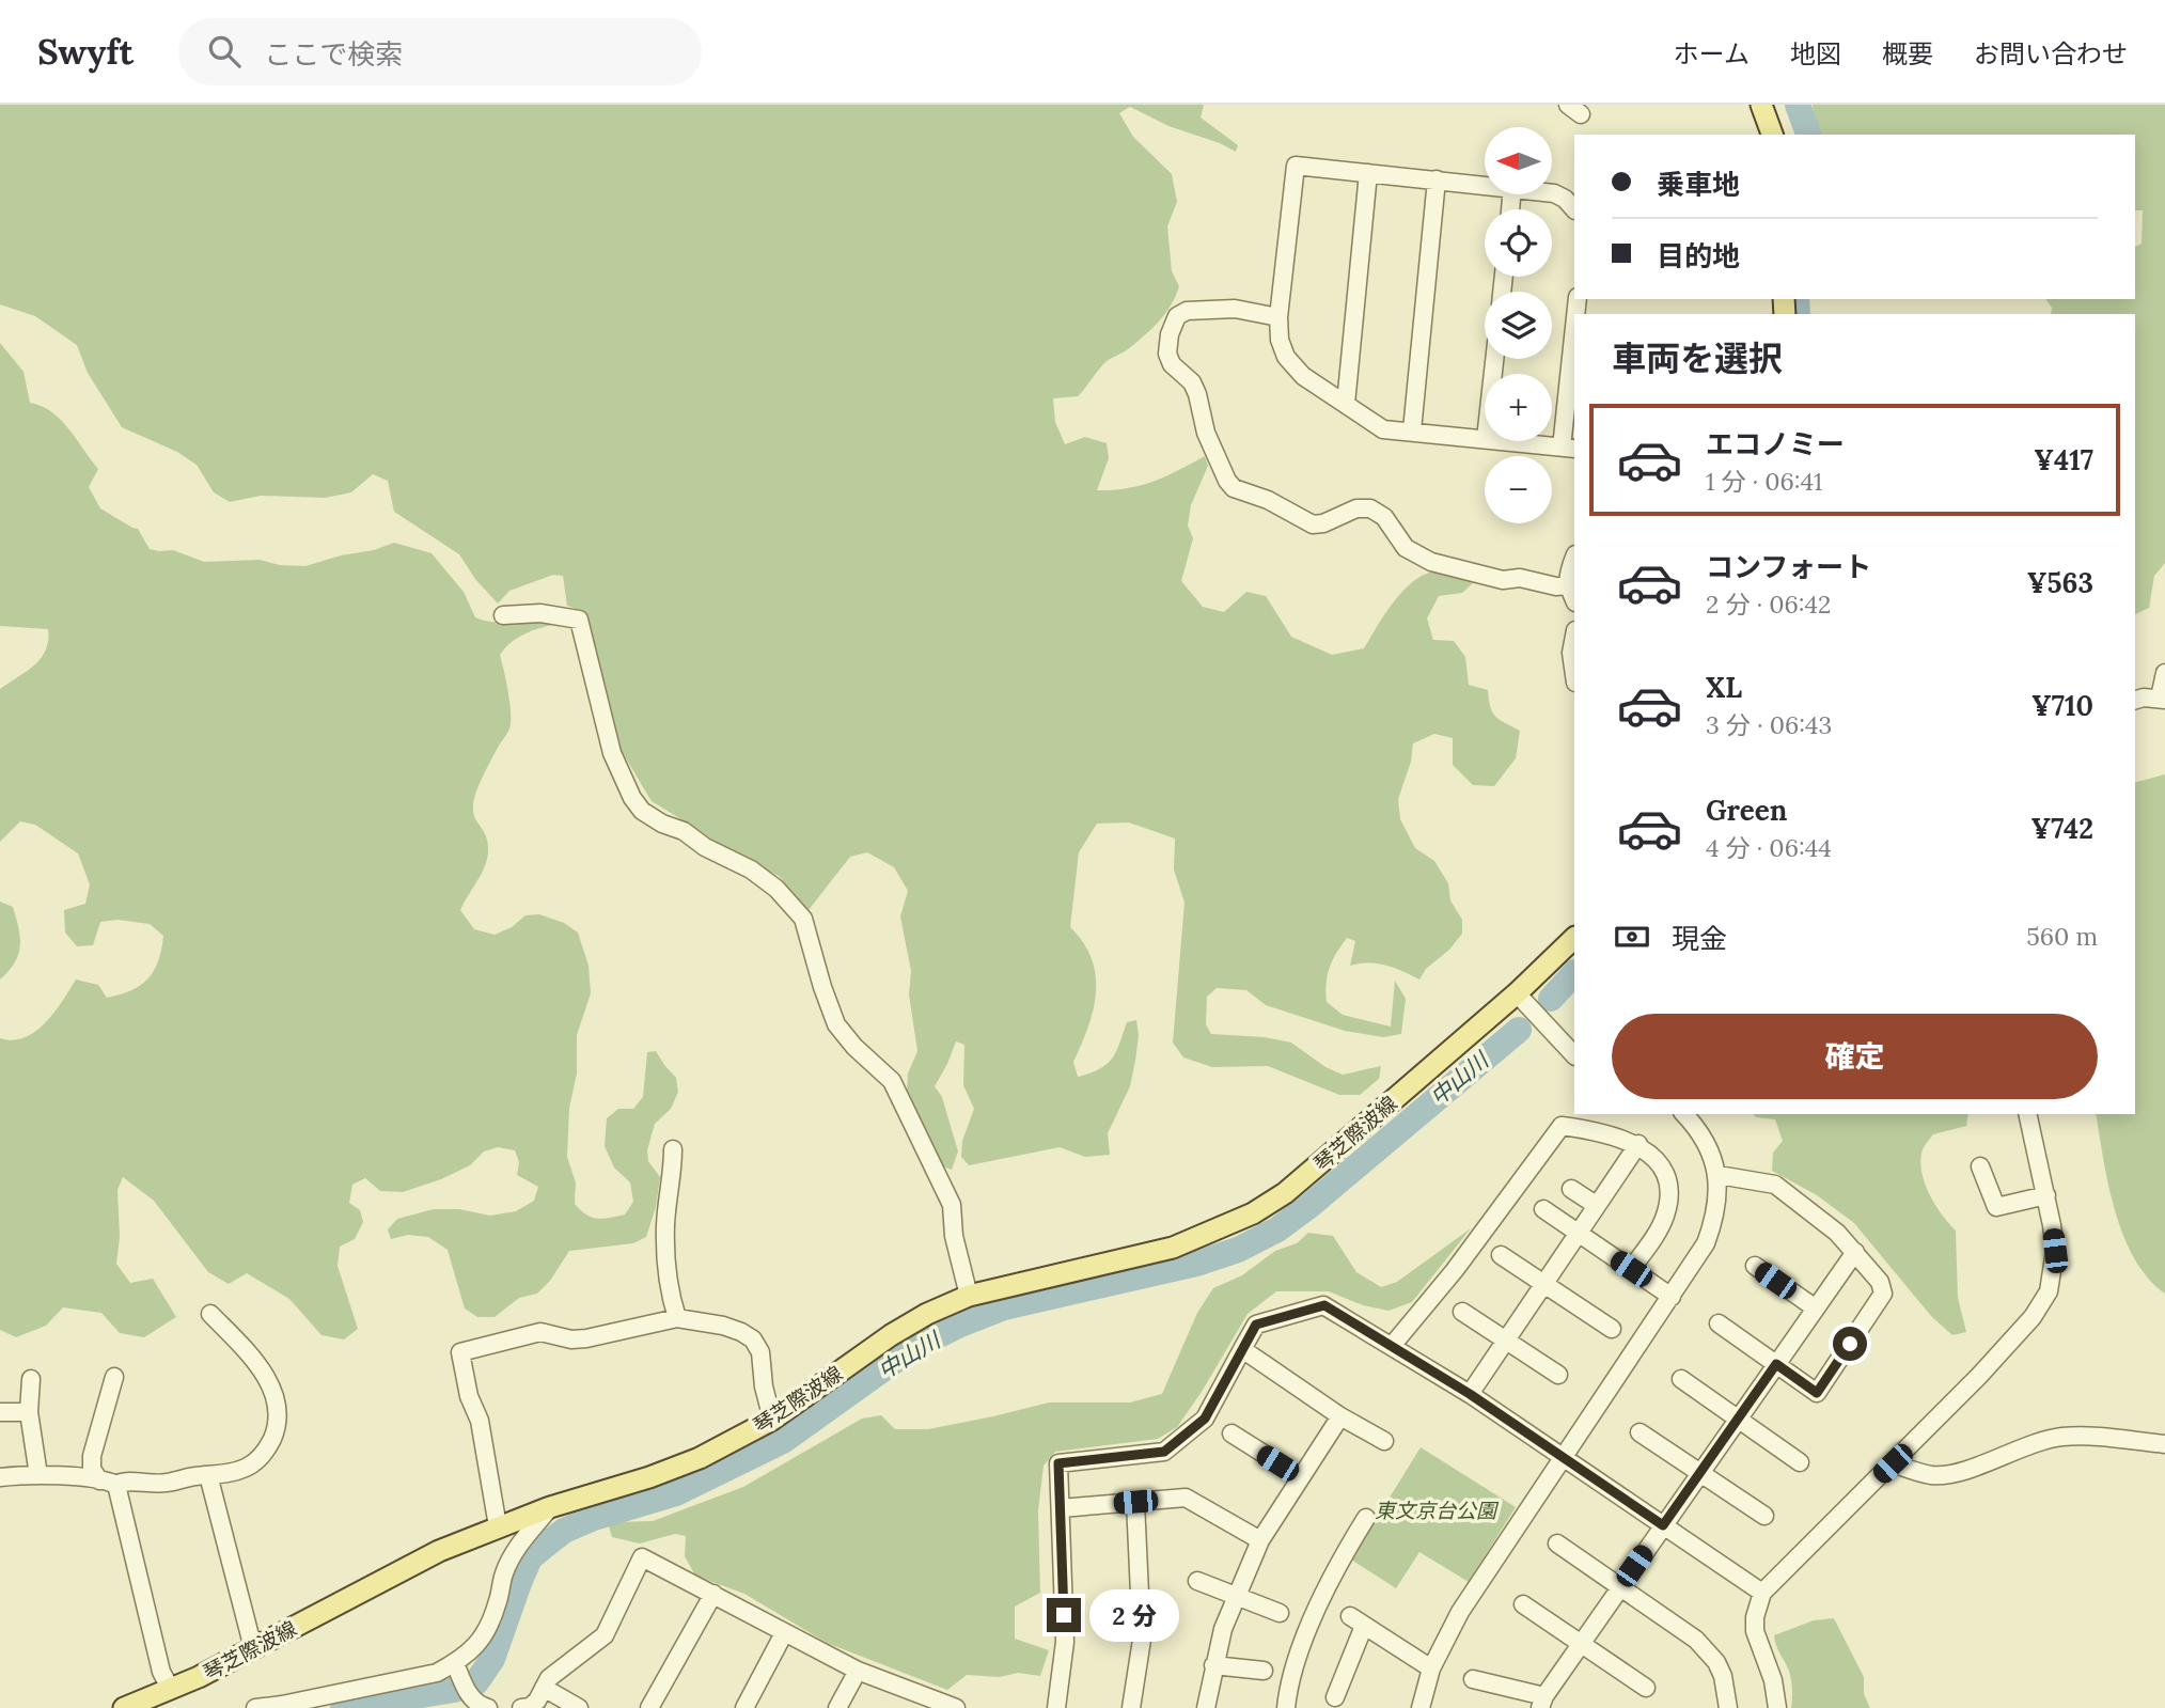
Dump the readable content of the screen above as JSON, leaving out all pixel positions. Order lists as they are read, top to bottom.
{
  "streets": {
    "main road": ["琴芝際波線"]
  },
  "water": ["中山川"],
  "parks": ["東文京台公園"],
  "north": "left",
  "page": {
    "header": "Swyft",
    "search": "ここで検索",
    "nav": [
      "ホーム",
      "地図",
      "概要",
      "お問い合わせ"
    ],
    "map_buttons": ["+", "−"],
    "banner": ["乗車地", "目的地"],
    "heading": "車両を選択",
    "list": [
      {
        "name": "エコノミー",
        "note": "1 分 · 06:41",
        "value": "¥417"
      },
      {
        "name": "コンフォート",
        "note": "2 分 · 06:42",
        "value": "¥563"
      },
      {
        "name": "XL",
        "note": "3 分 · 06:43",
        "value": "¥710"
      },
      {
        "name": "Green",
        "note": "4 分 · 06:44",
        "value": "¥742"
      }
    ],
    "pay": ["現金", "560 m"],
    "buttons": "確定",
    "bubble": "2 分"
  }
}
